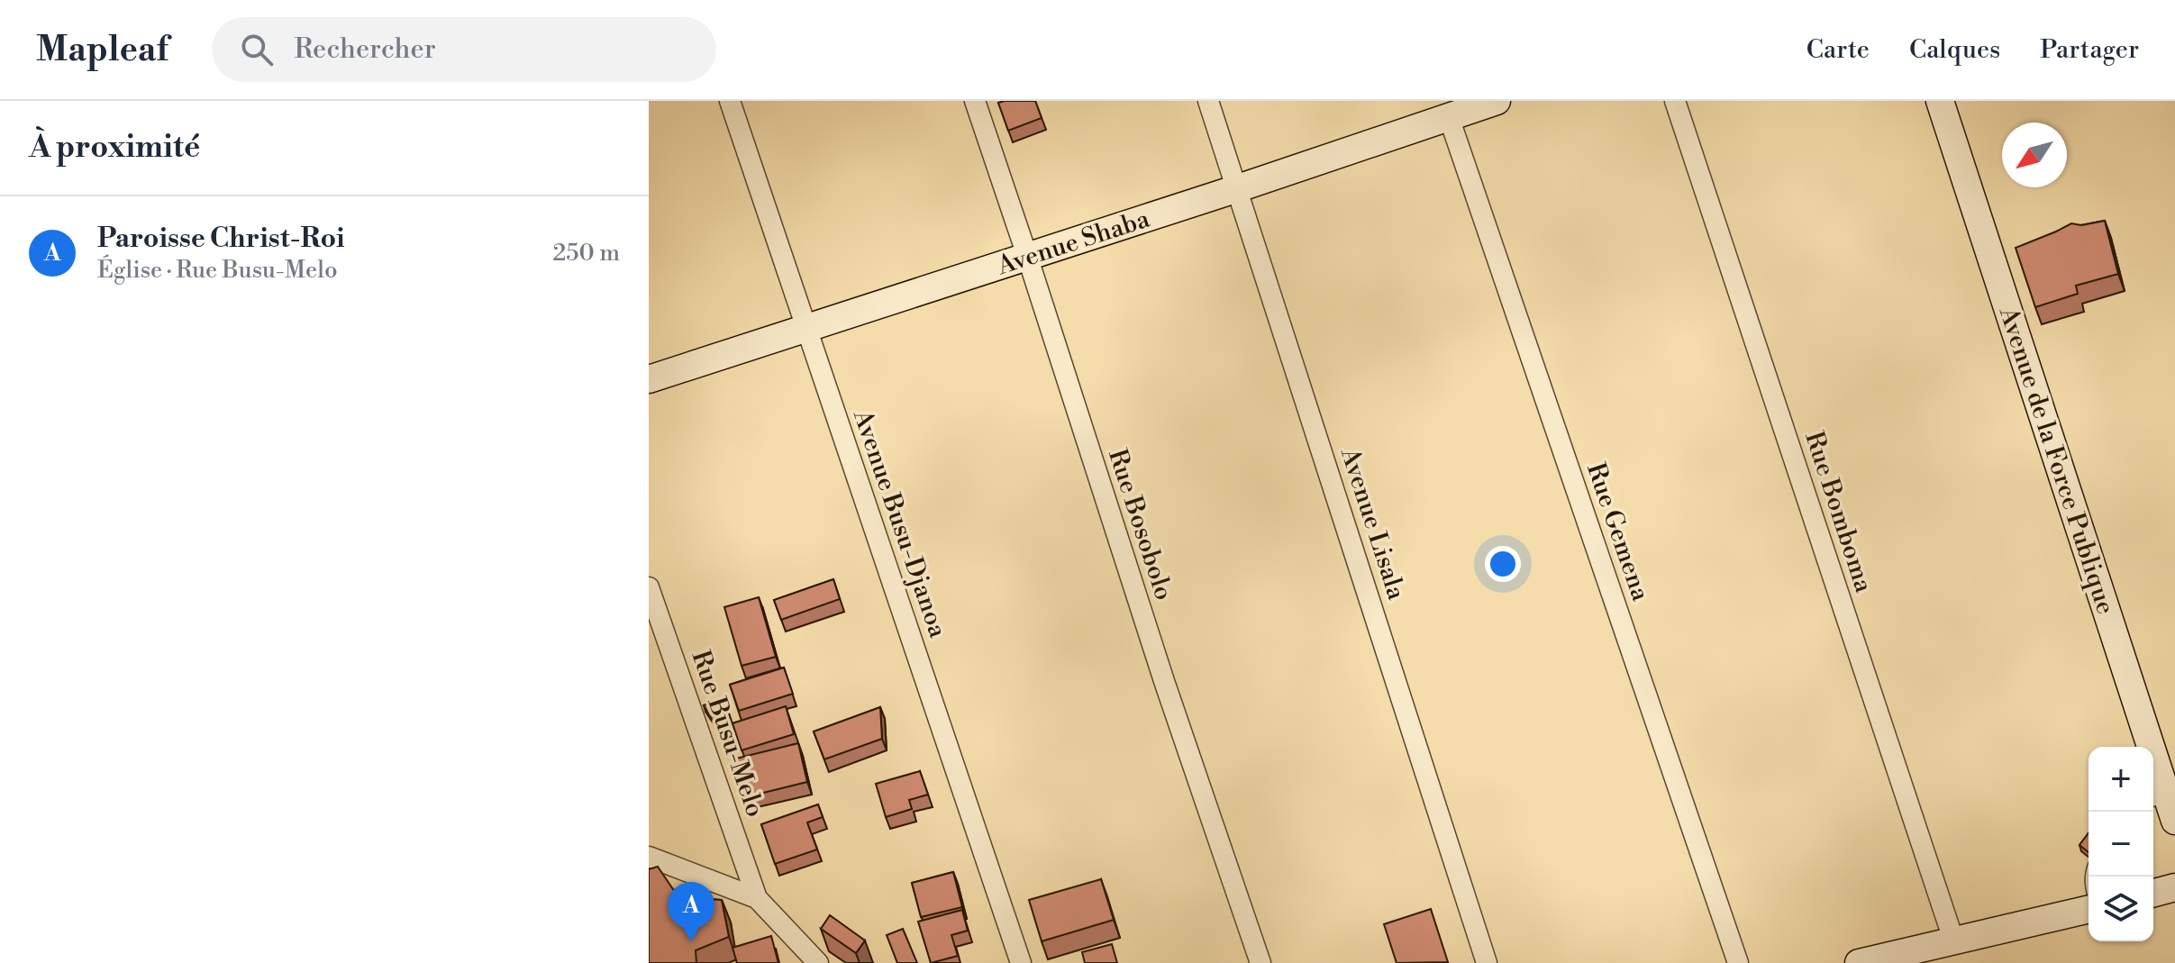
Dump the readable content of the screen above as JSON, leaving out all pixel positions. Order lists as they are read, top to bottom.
{
  "streets": {
    "street": [
      "Avenue Shaba",
      "Avenue de la Force Publique",
      "Rue Bomboma",
      "Avenue Busu-Djanoa",
      "Avenue Lisala",
      "Rue Bosobolo",
      "Rue Gemena",
      "Rue Busu-Melo"
    ]
  },
  "crossings": [
    ["Avenue Shaba", "Avenue Busu-Djanoa"],
    ["Avenue Shaba", "Avenue Lisala"],
    ["Avenue Shaba", "Rue Bosobolo"],
    ["Avenue Shaba", "Rue Gemena"]
  ],
  "north": "bottom left",
  "page": {
    "header": "Mapleaf",
    "search": "Rechercher",
    "nav": ["Carte", "Calques", "Partager"],
    "heading": "À proximité",
    "list": [
      {
        "mark": "A",
        "name": "Paroisse Christ-Roi",
        "note": "Église · Rue Busu-Melo",
        "value": "250 m"
      }
    ],
    "map_buttons": ["+", "−"],
    "pins": "A"
  }
}
